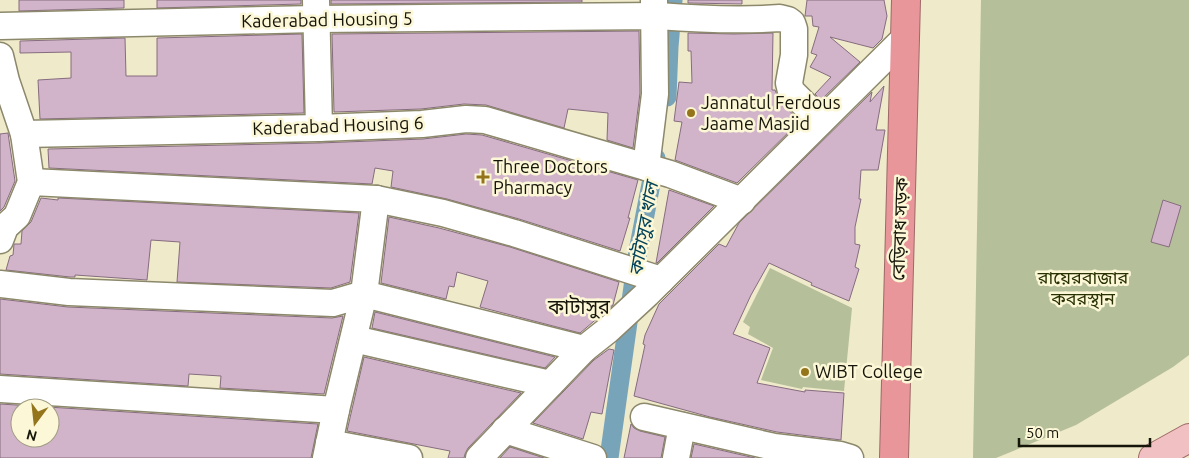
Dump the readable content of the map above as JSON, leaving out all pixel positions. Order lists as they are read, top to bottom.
{
  "streets": {
    "highway": ["বেড়িবাধ সড়ক"],
    "street": ["Kaderabad Housing 5", "Kaderabad Housing 6"]
  },
  "districts": ["কাটাসুর"],
  "water": ["কাটাসুর খাল"],
  "parks": ["রায়েরবাজার কবরস্থান"],
  "places": {
    "other": ["Jannatul Ferdous Jaame Masjid", "WIBT College"],
    "health": ["Three Doctors Pharmacy"]
  },
  "scale_bar": "50 m",
  "north": "bottom"
}
